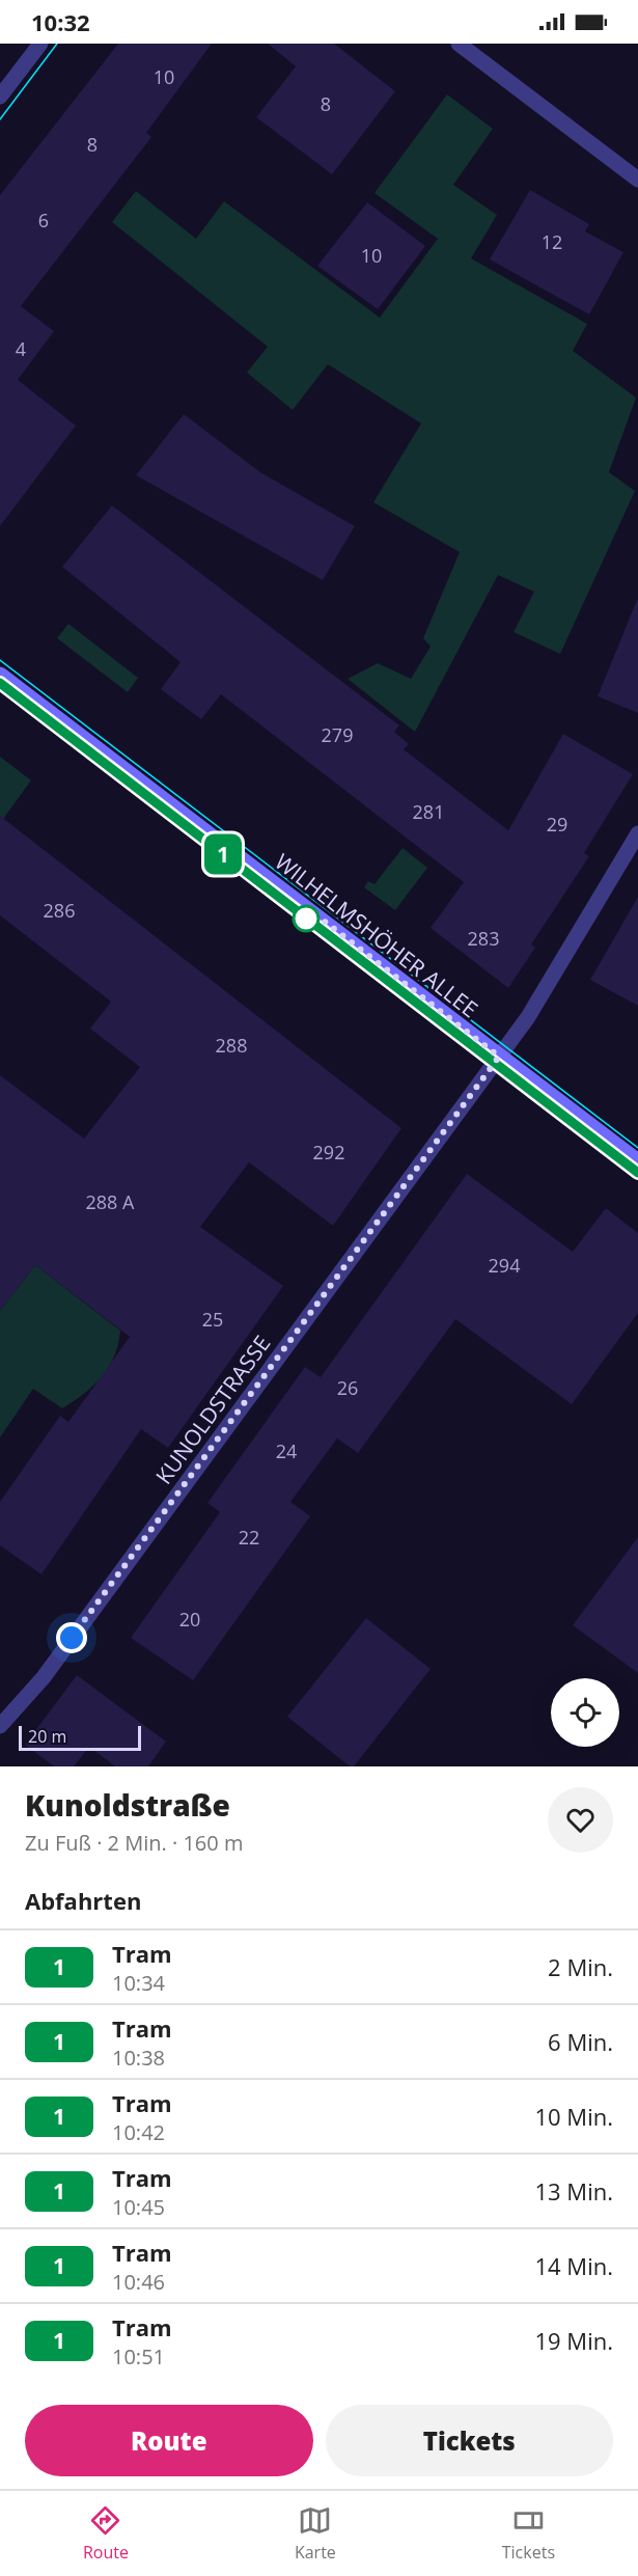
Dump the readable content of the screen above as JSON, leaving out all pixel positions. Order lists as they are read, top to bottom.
{
  "streets": {
    "main road": ["WILHELMSHÖHER ALLEE"],
    "street": ["KUNOLDSTRASSE"]
  },
  "crossings": [
    ["WILHELMSHÖHER ALLEE", "KUNOLDSTRASSE"]
  ],
  "lines": ["tram line 1"],
  "house_numbers": [
    "10",
    "8",
    "8",
    "6",
    "12",
    "10",
    "4",
    "279",
    "281",
    "29",
    "286",
    "283",
    "288",
    "292",
    "288 A",
    "294",
    "25",
    "26",
    "24",
    "22",
    "20"
  ],
  "scale_bar": "20 m",
  "page": {
    "status": "10:32",
    "on_map": "1",
    "scale": "20 m",
    "heading": [
      ["Kunoldstraße", "Zu Fuß · 2 Min. · 160 m"],
      "Abfahrten"
    ],
    "list": [
      {
        "mark": "1",
        "name": "Tram",
        "note": "10:34",
        "value": "2 Min."
      },
      {
        "mark": "1",
        "name": "Tram",
        "note": "10:38",
        "value": "6 Min."
      },
      {
        "mark": "1",
        "name": "Tram",
        "note": "10:42",
        "value": "10 Min."
      },
      {
        "mark": "1",
        "name": "Tram",
        "note": "10:45",
        "value": "13 Min."
      },
      {
        "mark": "1",
        "name": "Tram",
        "note": "10:46",
        "value": "14 Min."
      },
      {
        "mark": "1",
        "name": "Tram",
        "note": "10:51",
        "value": "19 Min."
      }
    ],
    "buttons": ["Route", "Tickets"],
    "tabs": ["Route", "Karte", "Tickets"]
  }
}
